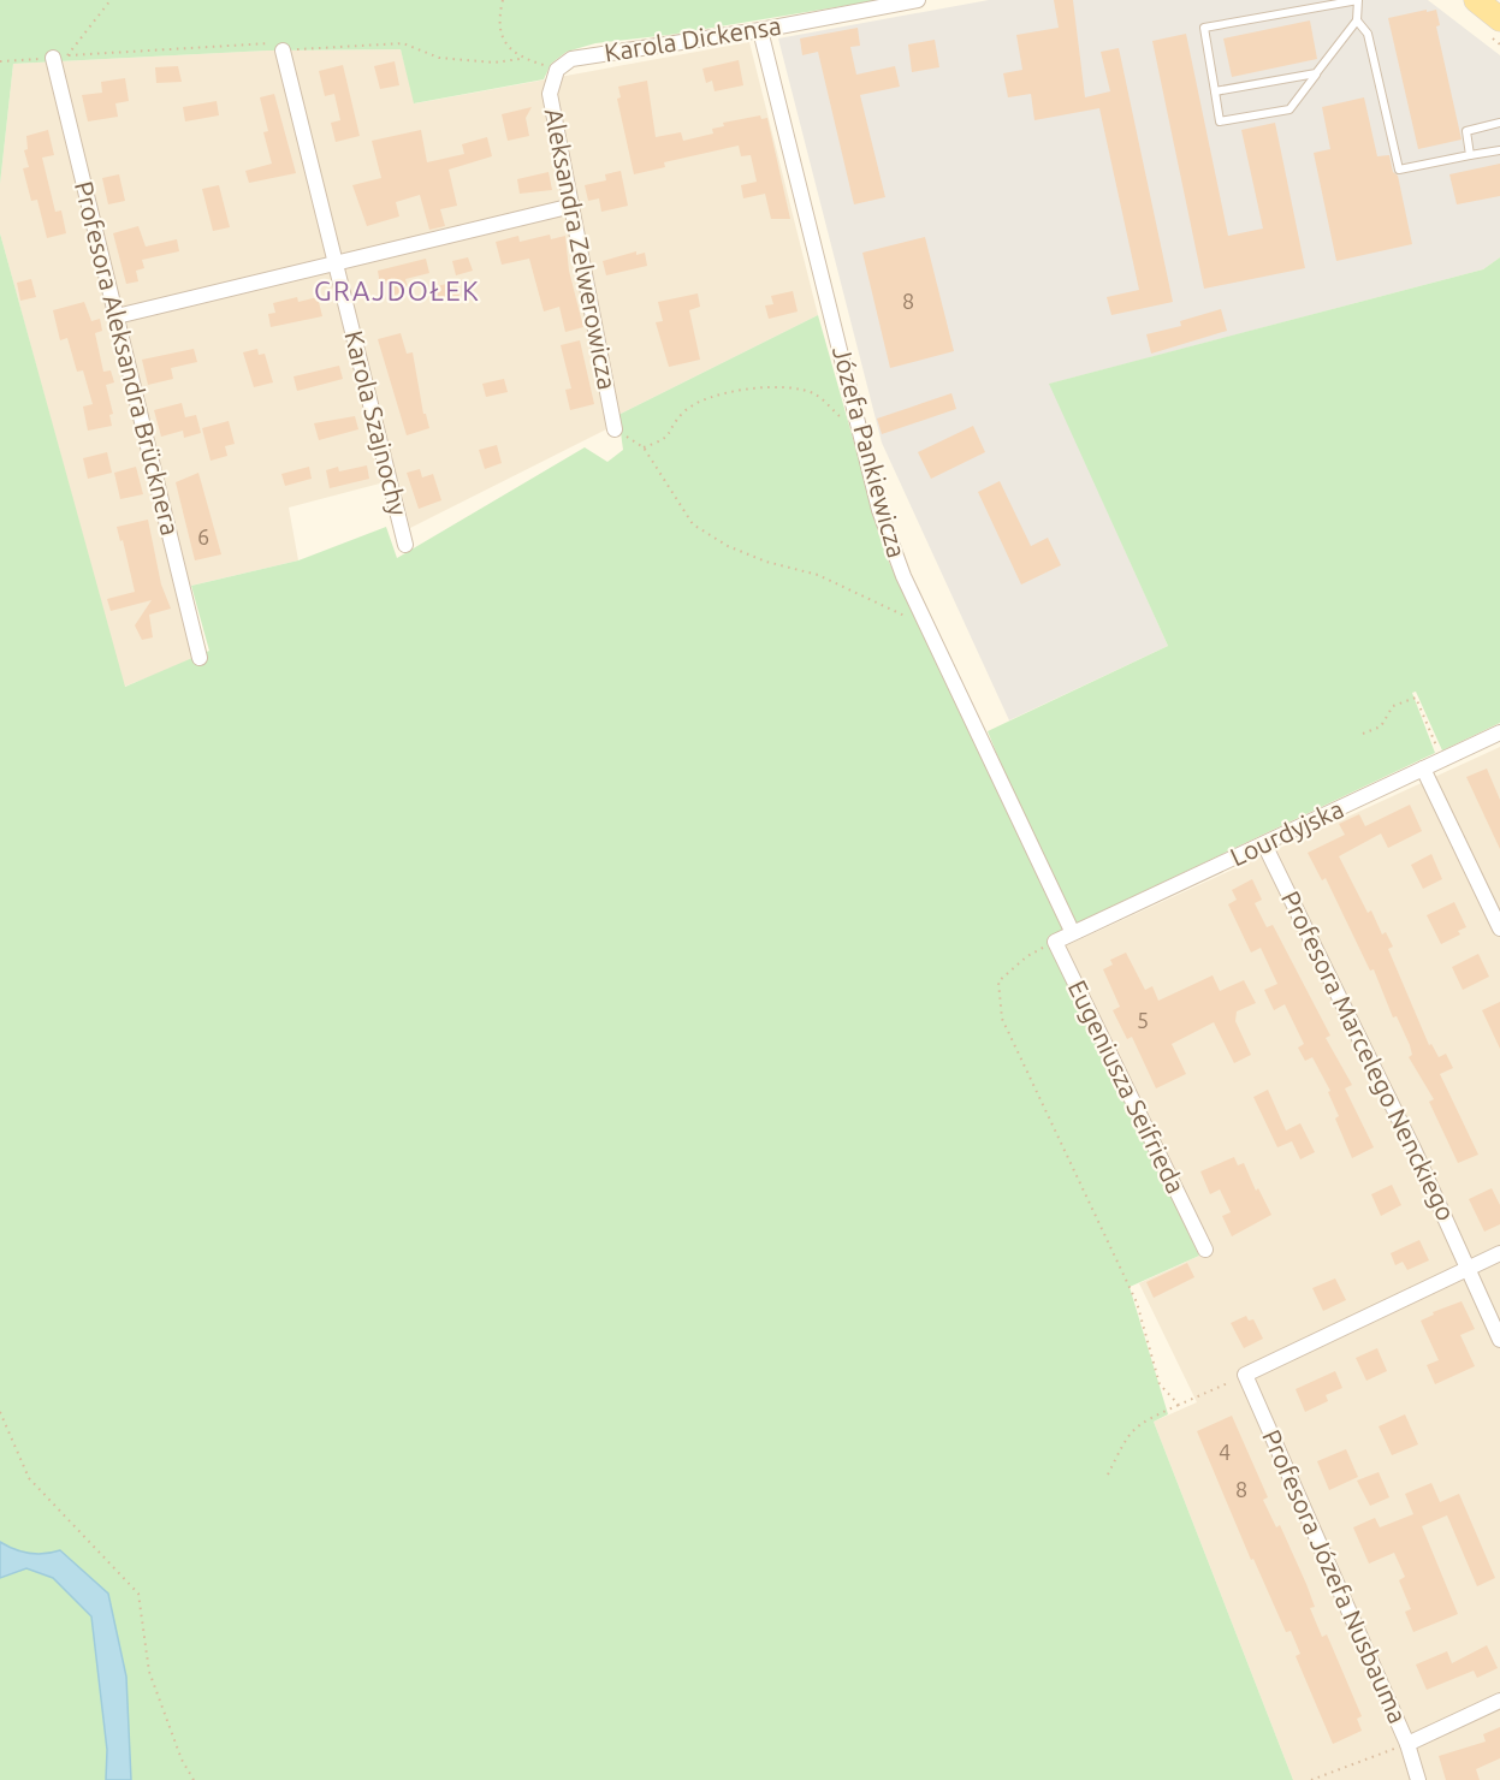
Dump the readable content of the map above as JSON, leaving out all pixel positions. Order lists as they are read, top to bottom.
{
  "streets": {
    "street": [
      "Karola Dickensa",
      "Aleksandra Zelwerowicza",
      "Profesora Aleksandra Brücknera",
      "Karola Szajnochy",
      "Józefa Pankiewicza",
      "Lourdyjska",
      "Profesora Marcelego Nenckiego",
      "Eugeniusza Seifrieda",
      "Profesora Józefa Nusbauma"
    ]
  },
  "crossings": [
    ["Karola Dickensa", "Aleksandra Zelwerowicza"],
    ["Karola Dickensa", "Józefa Pankiewicza"],
    ["Józefa Pankiewicza", "Lourdyjska"],
    ["Lourdyjska", "Profesora Marcelego Nenckiego"],
    ["Profesora Marcelego Nenckiego", "Profesora Józefa Nusbauma"]
  ],
  "districts": ["GRAJDOŁEK"],
  "house_numbers": [
    "8",
    "6",
    "5",
    "4",
    "8"
  ]
}
